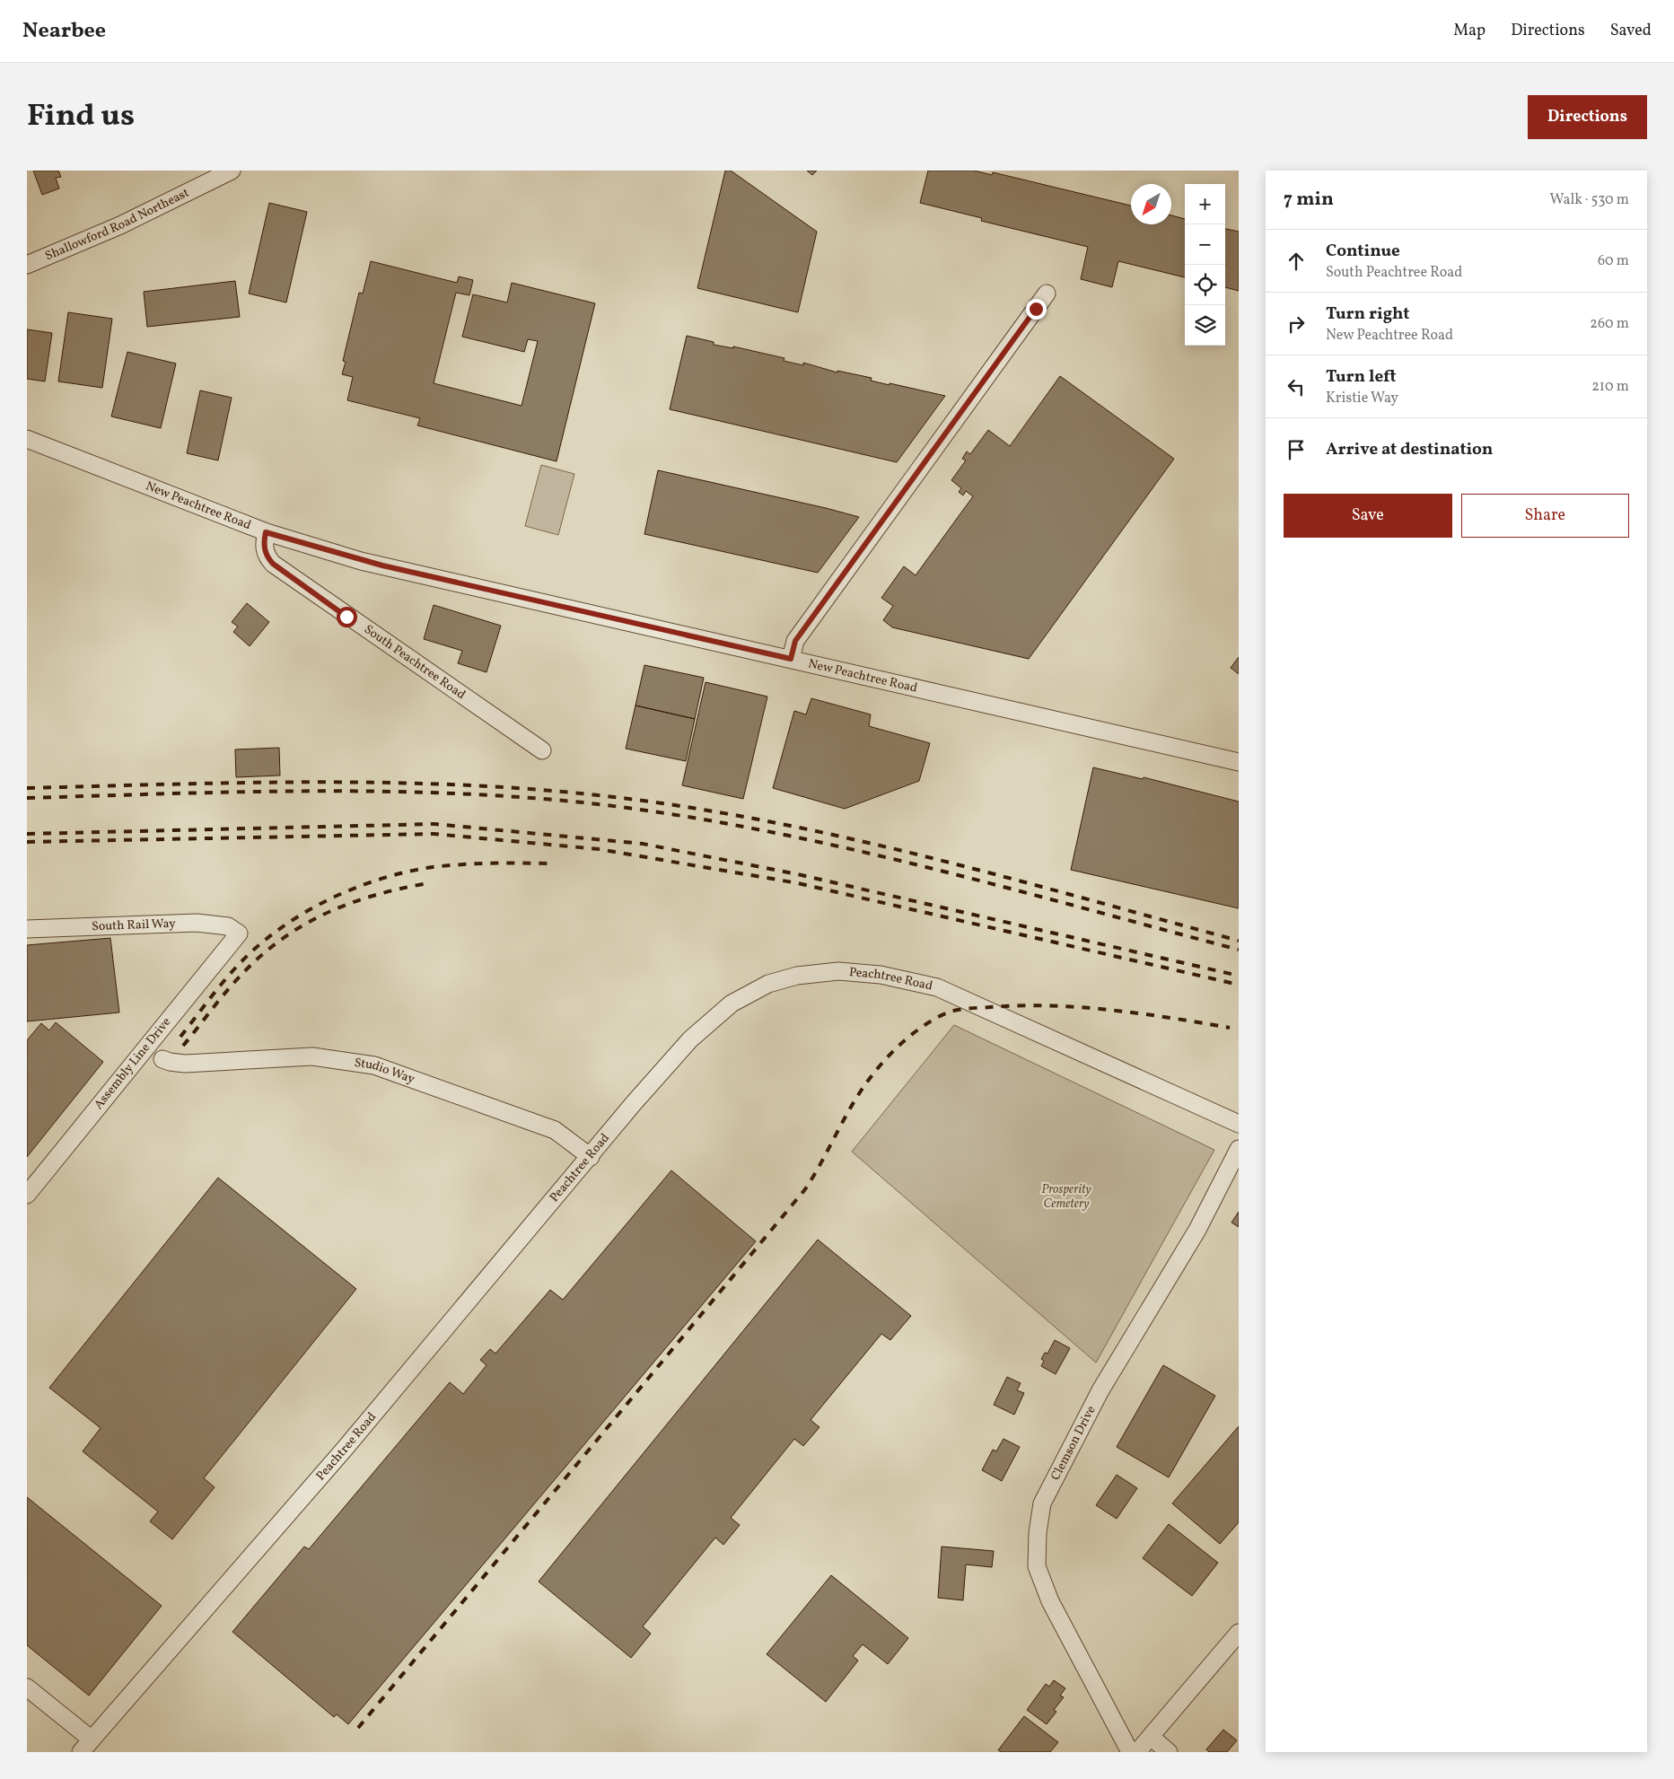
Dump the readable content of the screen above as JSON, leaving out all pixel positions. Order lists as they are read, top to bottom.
{
  "streets": {
    "street": [
      "Shallowford Road Northeast",
      "New Peachtree Road",
      "South Peachtree Road",
      "South Rail Way",
      "Peachtree Road",
      "Assembly Line Drive",
      "Studio Way",
      "Clemson Drive"
    ]
  },
  "crossings": [
    ["New Peachtree Road", "South Peachtree Road"],
    ["South Rail Way", "Assembly Line Drive"],
    ["Peachtree Road", "Studio Way"]
  ],
  "parks": ["Prosperity Cemetery"],
  "north": "bottom left",
  "page": {
    "header": "Nearbee",
    "nav": ["Map", "Directions", "Saved"],
    "title": "Find us",
    "buttons": [
      "Directions",
      ["Save", "Share"]
    ],
    "heading": ["7 min", "Walk · 530 m"],
    "map_buttons": ["+", "−"],
    "list": [
      ["Continue", "South Peachtree Road", "60 m"],
      ["Turn right", "New Peachtree Road", "260 m"],
      ["Turn left", "Kristie Way", "210 m"],
      "Arrive at destination"
    ]
  }
}
